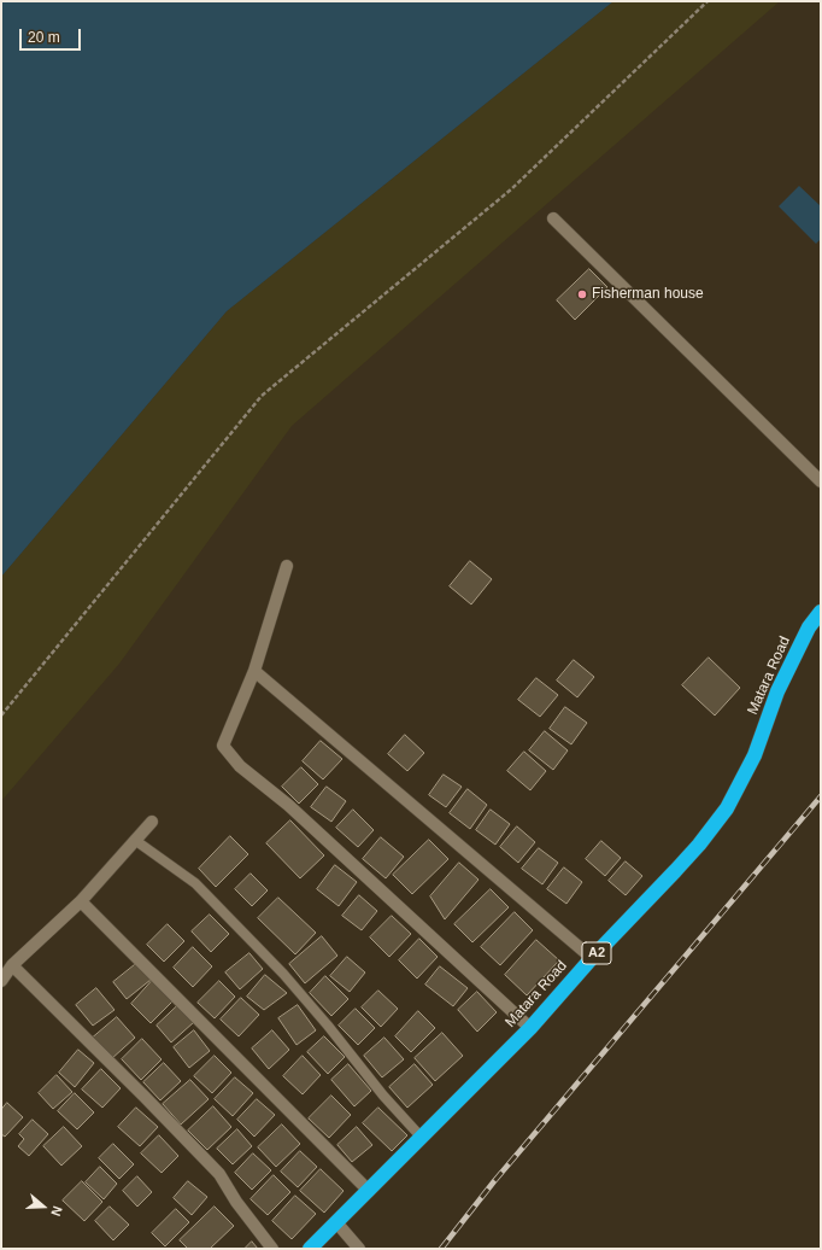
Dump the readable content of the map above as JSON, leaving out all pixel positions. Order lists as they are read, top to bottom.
{
  "streets": {
    "highway": ["Matara Road", "A2"]
  },
  "places": ["Fisherman house"],
  "scale_bar": "20 m",
  "north": "right"
}
